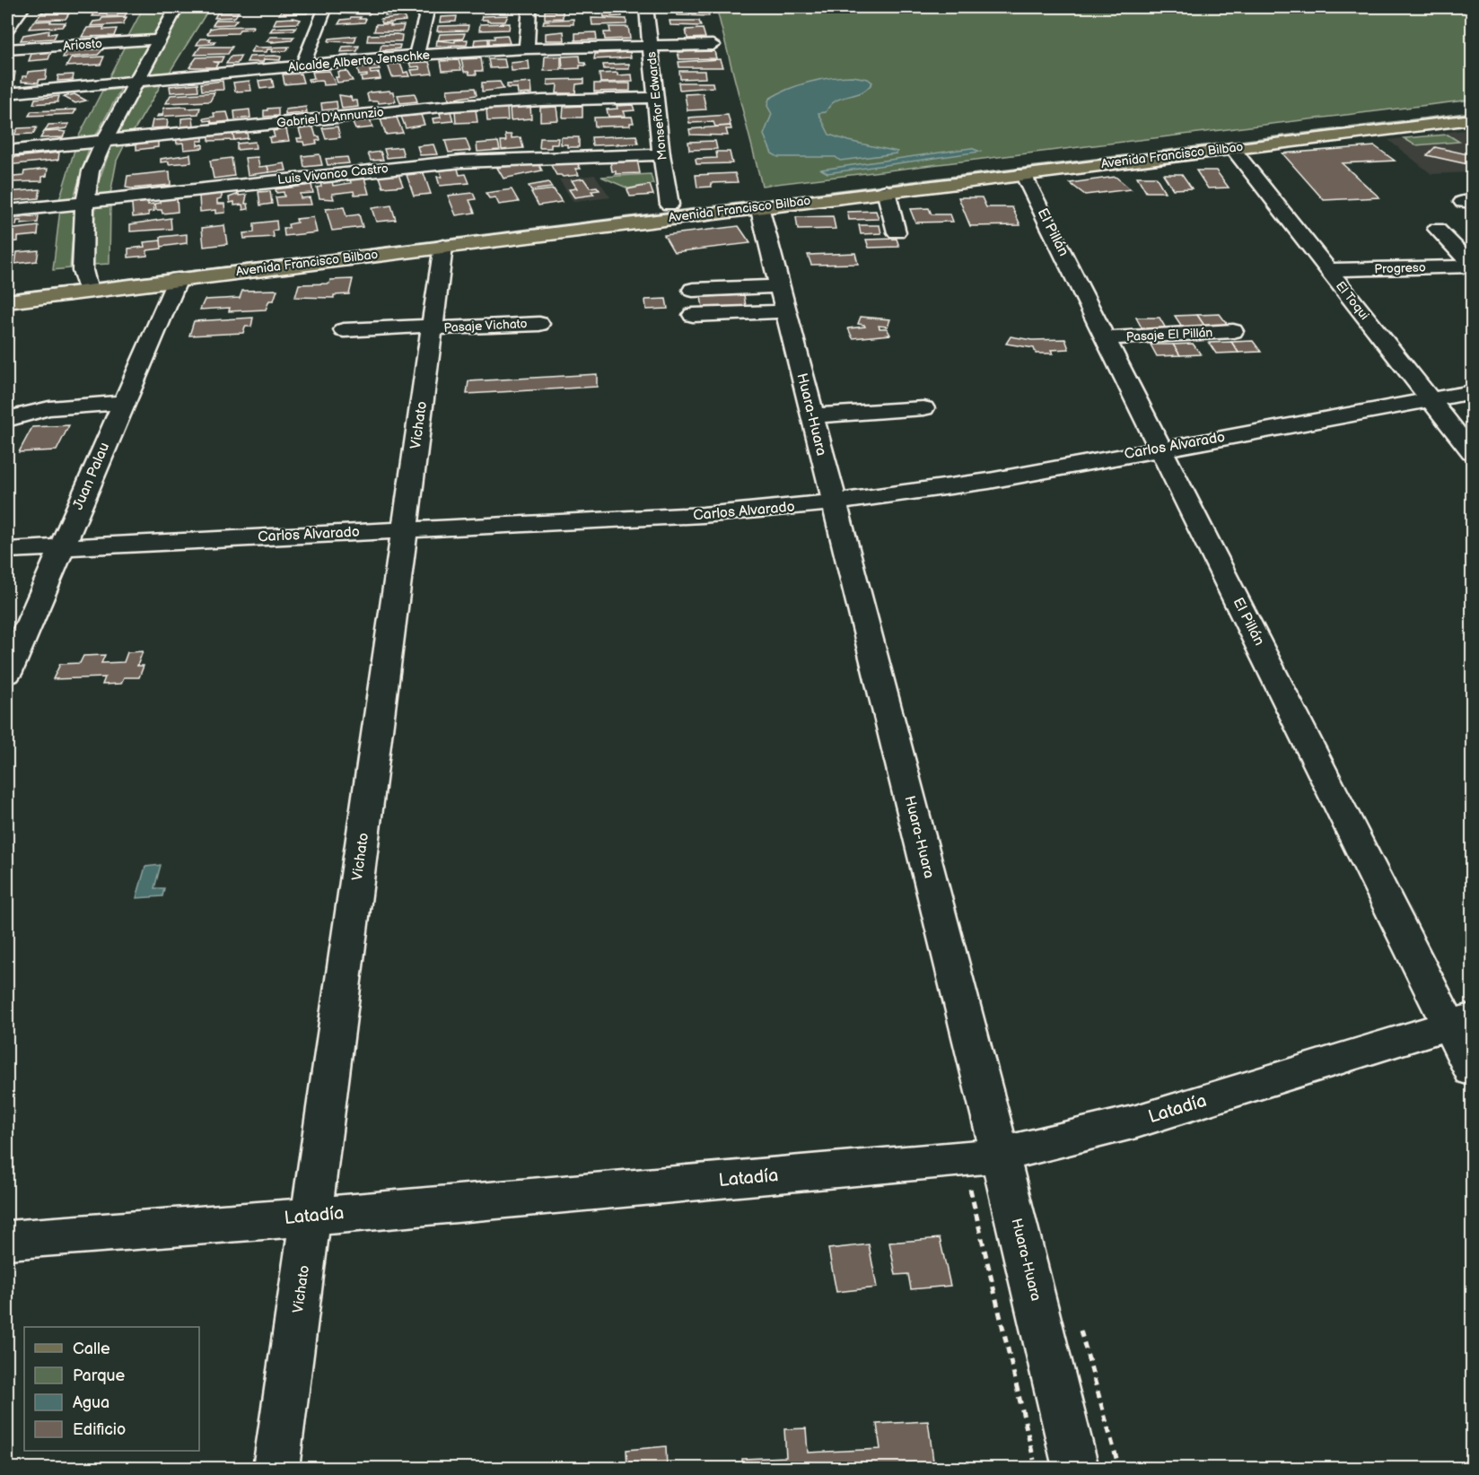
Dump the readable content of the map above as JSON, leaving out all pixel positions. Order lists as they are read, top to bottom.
{
  "streets": {
    "main road": ["Avenida Francisco Bilbao"],
    "street": [
      "Ariosto",
      "Alcalde Alberto Jenschke",
      "Monseñor Edwards",
      "Gabriel D'Annunzio",
      "Luis Vivanco Castro",
      "El Pillán",
      "Progreso",
      "El Toqui",
      "Pasaje Vichato",
      "Pasaje El Pillán",
      "Huara-Huara",
      "Vichato",
      "Carlos Alvarado",
      "Juan Palau",
      "Latadía"
    ]
  },
  "crossings": [
    ["Alcalde Alberto Jenschke", "Monseñor Edwards"],
    ["Monseñor Edwards", "Gabriel D'Annunzio"],
    ["Monseñor Edwards", "Avenida Francisco Bilbao"],
    ["Monseñor Edwards", "Luis Vivanco Castro"],
    ["Avenida Francisco Bilbao", "El Pillán"],
    ["Avenida Francisco Bilbao", "El Toqui"],
    ["Avenida Francisco Bilbao", "Huara-Huara"],
    ["Avenida Francisco Bilbao", "Vichato"],
    ["Avenida Francisco Bilbao", "Juan Palau"],
    ["El Pillán", "Pasaje El Pillán"],
    ["El Pillán", "Carlos Alvarado"],
    ["El Pillán", "Latadía"],
    ["Progreso", "El Toqui"],
    ["El Toqui", "Carlos Alvarado"],
    ["Pasaje Vichato", "Vichato"],
    ["Huara-Huara", "Carlos Alvarado"],
    ["Huara-Huara", "Latadía"],
    ["Vichato", "Carlos Alvarado"],
    ["Vichato", "Latadía"],
    ["Carlos Alvarado", "Juan Palau"]
  ],
  "legend": [
    "Calle",
    "Parque",
    "Agua",
    "Edificio"
  ]
}
